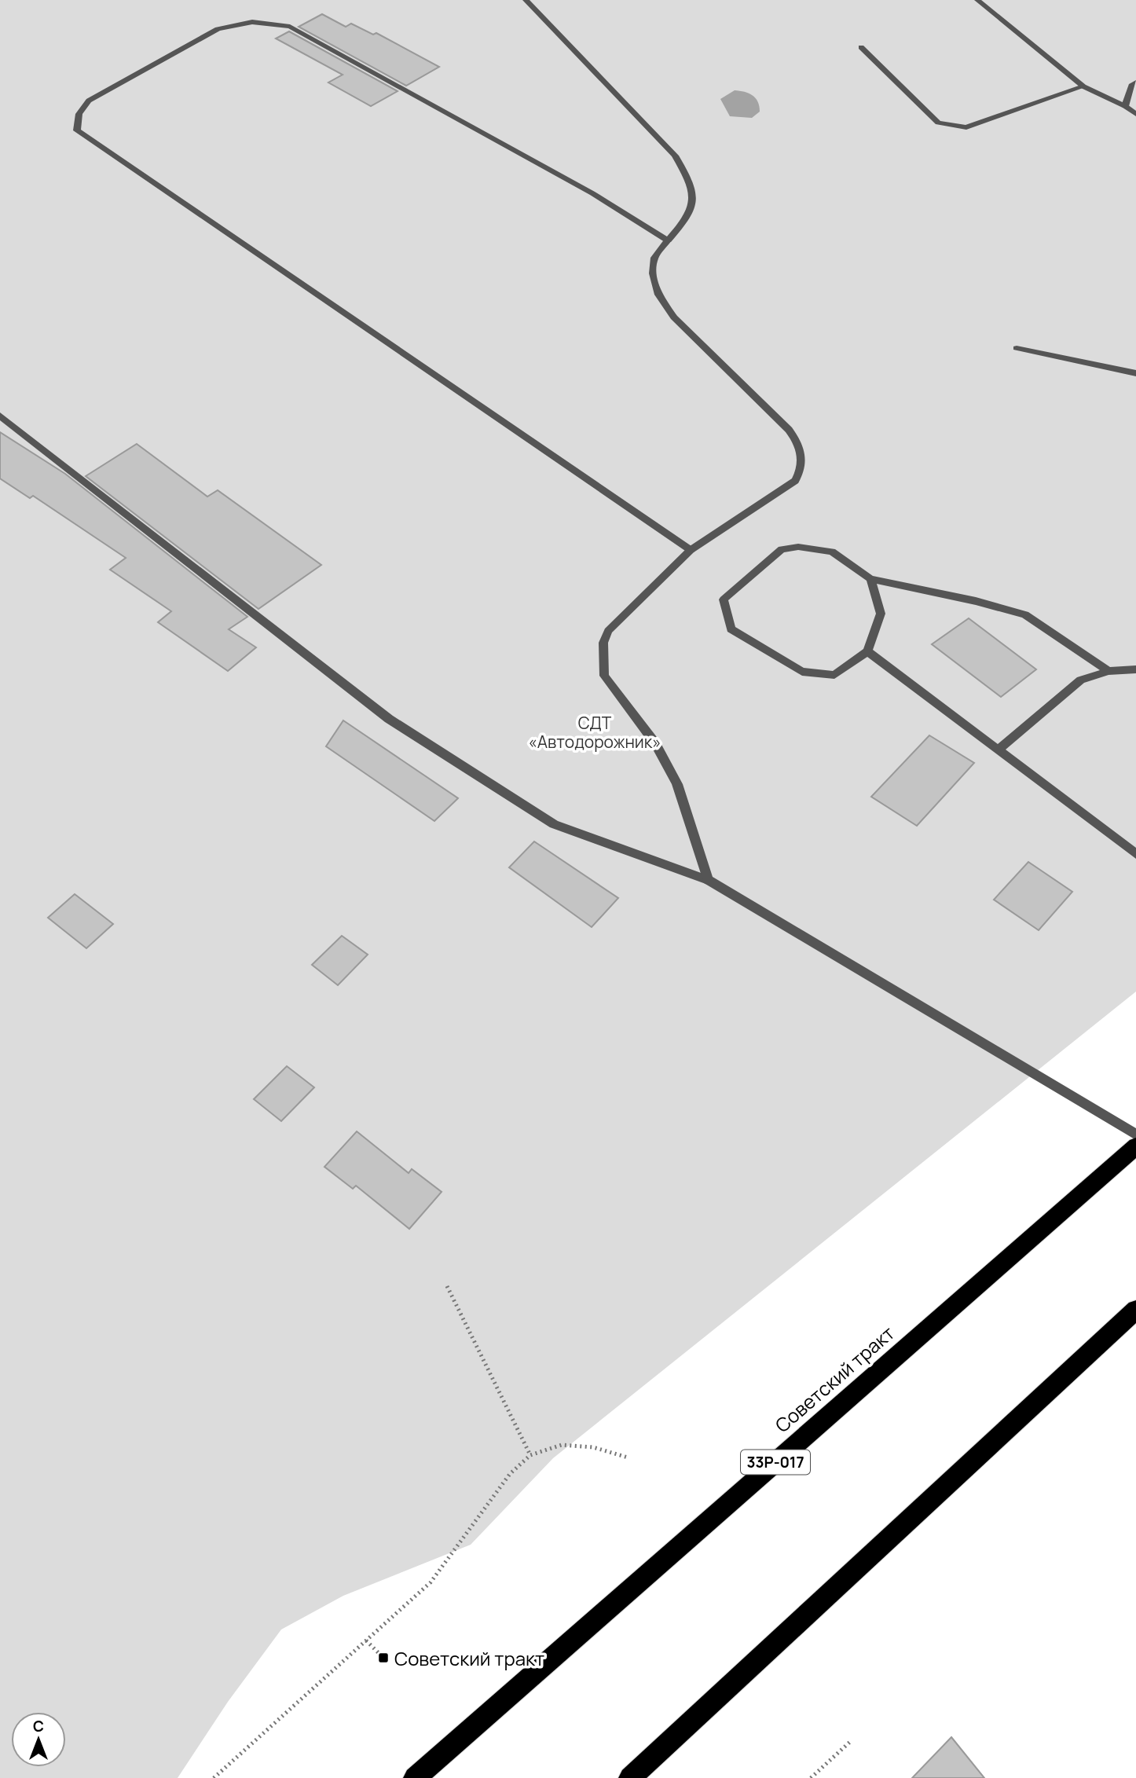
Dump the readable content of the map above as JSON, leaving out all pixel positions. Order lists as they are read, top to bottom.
{
  "streets": {
    "highway": ["Советский тракт", "33Р-017"]
  },
  "parks": ["СДТ «Автодорожник»"],
  "places": {
    "transit": ["Советский тракт"]
  },
  "north": "top"
}
